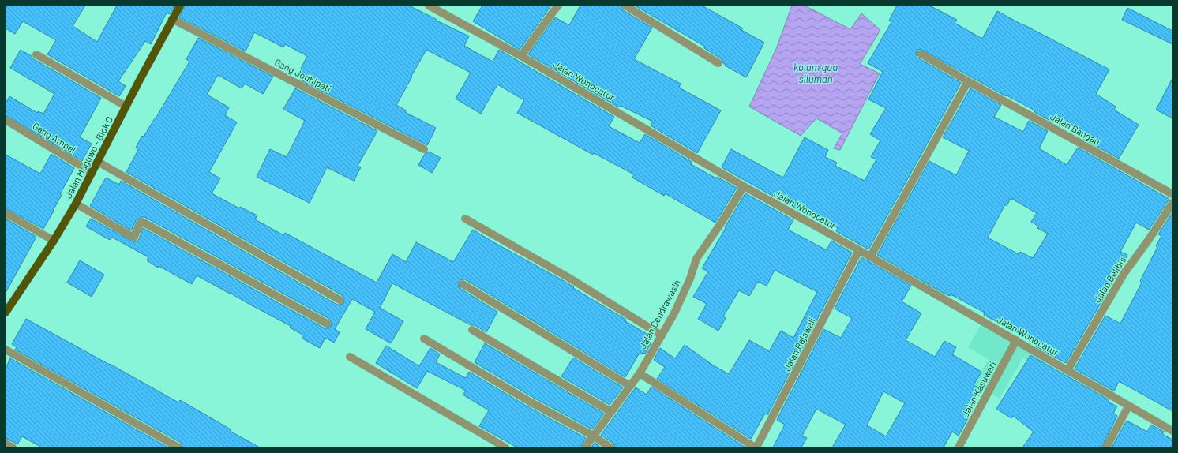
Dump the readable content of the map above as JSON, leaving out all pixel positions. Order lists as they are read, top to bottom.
{
  "streets": {
    "main road": ["Jalan Maguwo - Blok O"],
    "street": [
      "Gang Jodhipati",
      "Jalan Wonocatur",
      "Jalan Bangau",
      "Gang Ampel",
      "Jalan Belibis",
      "Jalan Cendrawasih",
      "Jalan Rajawali",
      "Jalan Kasuwari"
    ]
  },
  "crossings": [
    ["Gang Jodhipati", "Jalan Maguwo - Blok O"],
    ["Jalan Wonocatur", "Jalan Belibis"],
    ["Jalan Wonocatur", "Jalan Cendrawasih"],
    ["Jalan Wonocatur", "Jalan Rajawali"],
    ["Jalan Wonocatur", "Jalan Kasuwari"],
    ["Gang Ampel", "Jalan Maguwo - Blok O"]
  ],
  "water": ["kolam goa siluman"]
}
